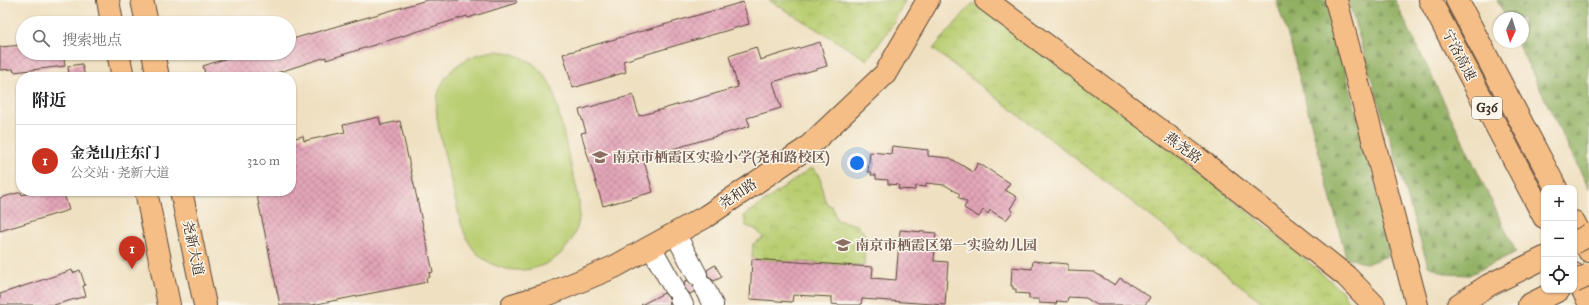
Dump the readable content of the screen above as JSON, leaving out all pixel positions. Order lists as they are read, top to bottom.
{
  "streets": {
    "main road": [
      "宁洛高速",
      "G36",
      "燕尧路",
      "尧和路",
      "尧新大道"
    ]
  },
  "places": {
    "school or university": ["南京市栖霞区实验小学(尧和路校区)", "南京市栖霞区第一实验幼儿园"]
  },
  "north": "bottom",
  "page": {
    "search": "搜索地点",
    "heading": "附近",
    "list": [
      {
        "mark": "1",
        "name": "金尧山庄东门",
        "note": "公交站 · 尧新大道",
        "value": "320 m"
      }
    ],
    "map_buttons": ["+", "−"],
    "pins": "1"
  }
}
